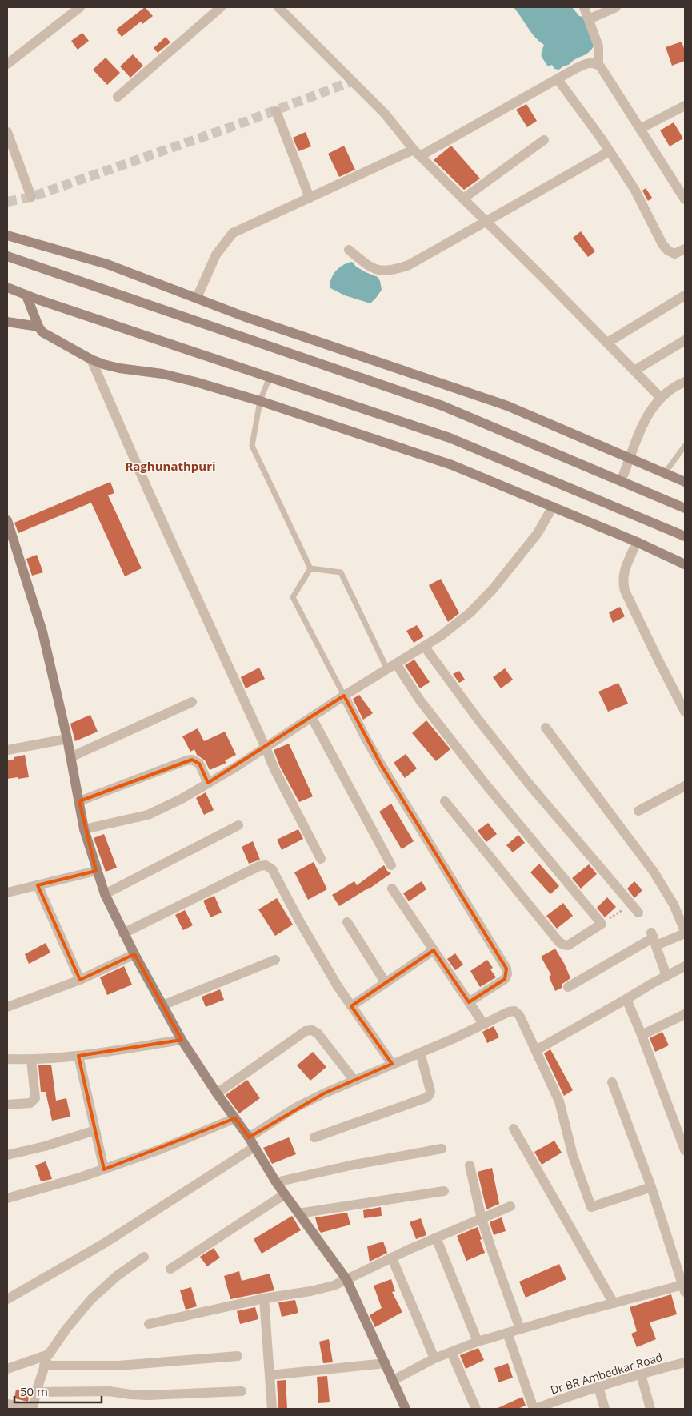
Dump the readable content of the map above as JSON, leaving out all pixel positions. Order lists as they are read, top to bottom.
{
  "streets": {
    "street": ["Dr BR Ambedkar Road"]
  },
  "districts": ["Raghunathpuri"],
  "scale_bar": "50 m"
}
